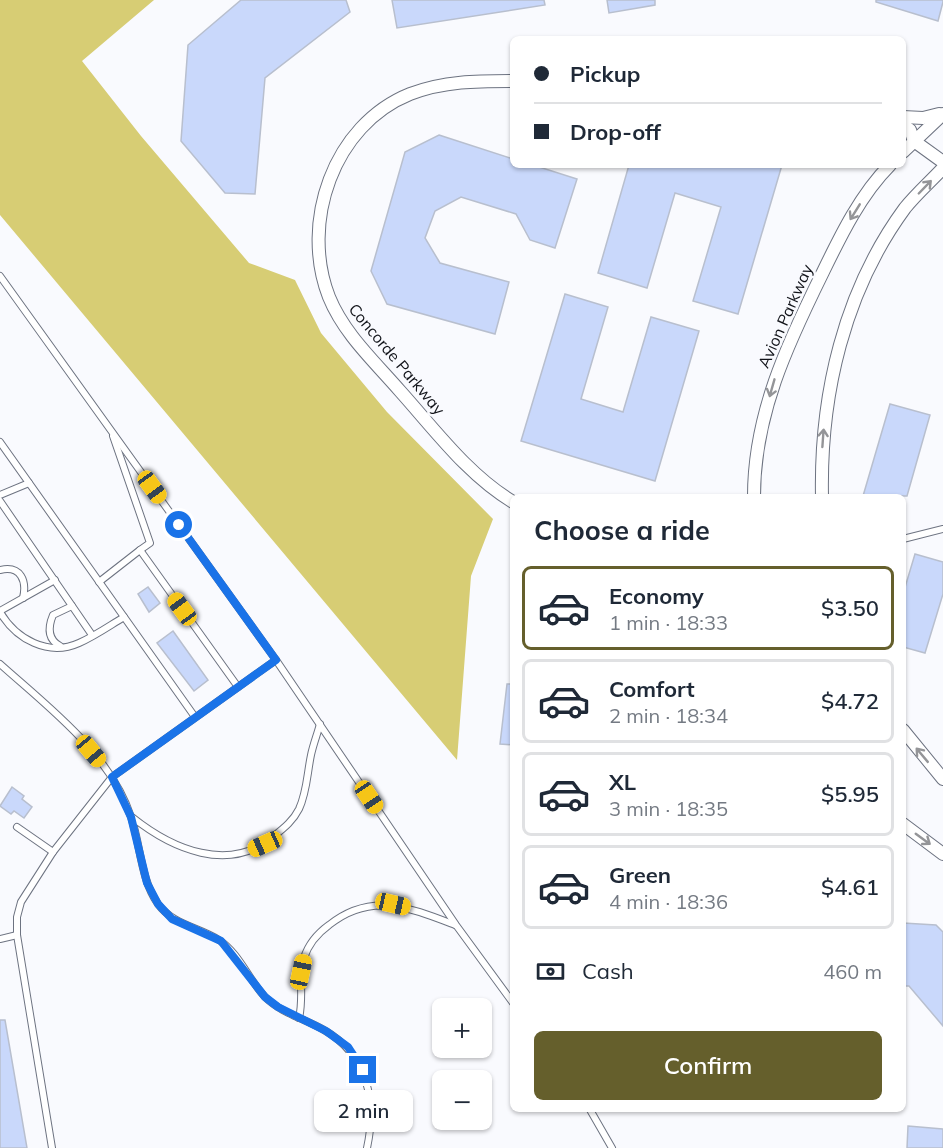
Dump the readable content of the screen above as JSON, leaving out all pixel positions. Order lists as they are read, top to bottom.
{
  "streets": {
    "street": ["Avion Parkway", "Concorde Parkway"]
  },
  "page": {
    "banner": ["Pickup", "Drop-off"],
    "heading": "Choose a ride",
    "list": [
      {
        "name": "Economy",
        "note": "1 min · 18:33",
        "value": "$3.50"
      },
      {
        "name": "Comfort",
        "note": "2 min · 18:34",
        "value": "$4.72"
      },
      {
        "name": "XL",
        "note": "3 min · 18:35",
        "value": "$5.95"
      },
      {
        "name": "Green",
        "note": "4 min · 18:36",
        "value": "$4.61"
      }
    ],
    "pay": ["Cash", "460 m"],
    "map_buttons": ["+", "−"],
    "buttons": "Confirm",
    "bubble": "2 min"
  }
}
